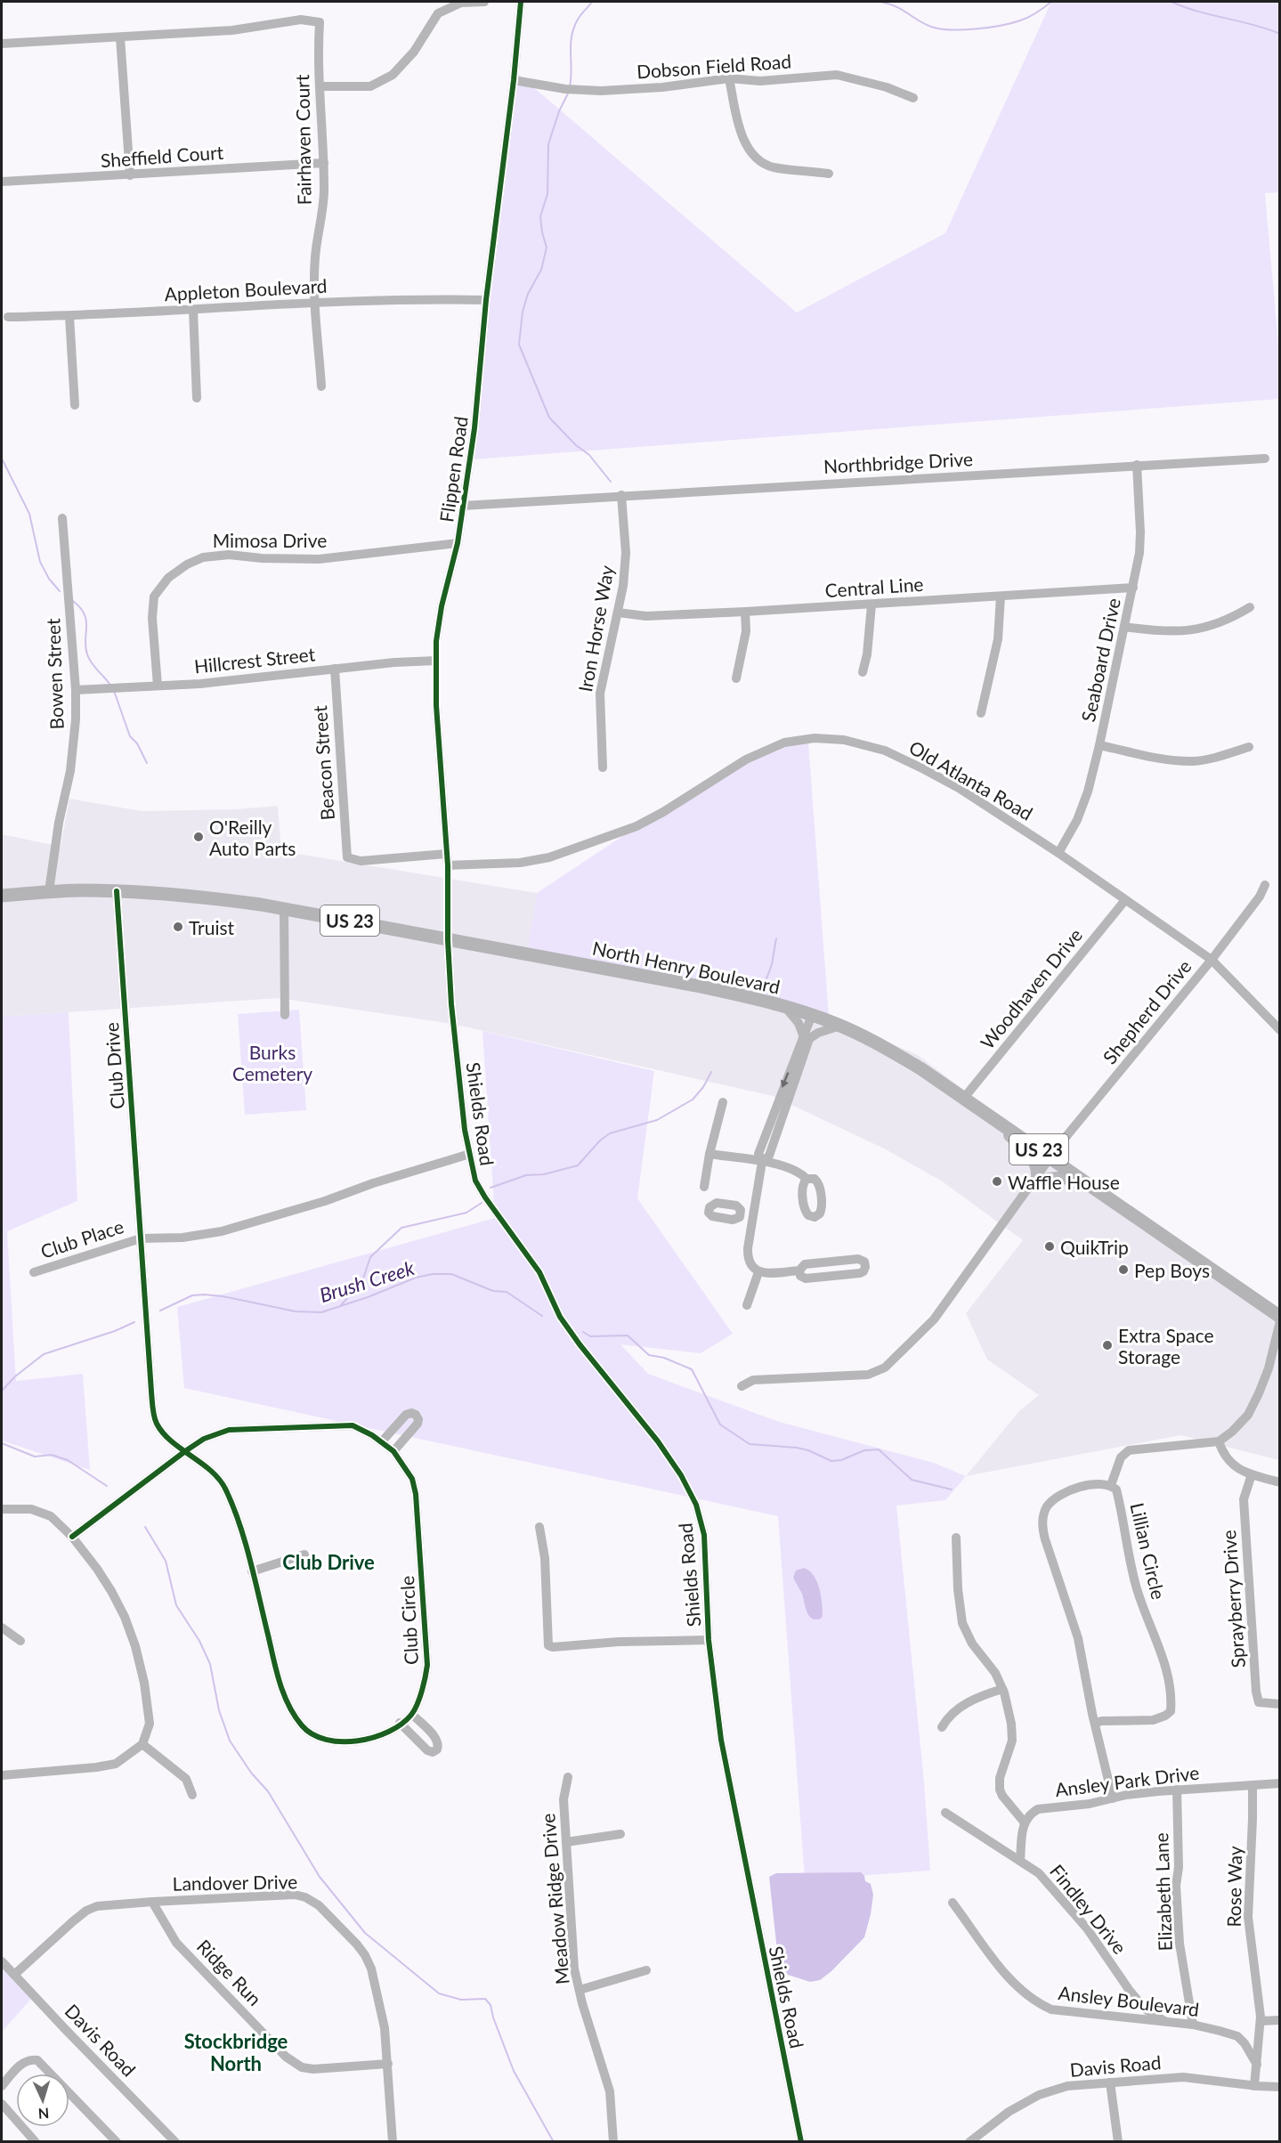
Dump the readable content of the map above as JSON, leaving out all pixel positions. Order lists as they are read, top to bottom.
{
  "streets": {
    "highway": ["US 23", "North Henry Boulevard"],
    "street": [
      "Dobson Field Road",
      "Fairhaven Court",
      "Sheffield Court",
      "Appleton Boulevard",
      "Northbridge Drive",
      "Flippen Road",
      "Mimosa Drive",
      "Central Line",
      "Iron Horse Way",
      "Hillcrest Street",
      "Seaboard Drive",
      "Bowen Street",
      "Beacon Street",
      "Old Atlanta Road",
      "Woodhaven Drive",
      "Shepherd Drive",
      "Club Drive",
      "Shields Road",
      "Club Place",
      "Lillian Circle",
      "Sprayberry Drive",
      "Club Circle",
      "Ansley Park Drive",
      "Landover Drive",
      "Rose Way",
      "Elizabeth Lane",
      "Meadow Ridge Drive",
      "Findley Drive",
      "Ridge Run",
      "Ansley Boulevard",
      "Davis Road"
    ]
  },
  "crossings": [
    ["Dobson Field Road", "Flippen Road"],
    ["Fairhaven Court", "Sheffield Court"],
    ["Fairhaven Court", "Appleton Boulevard"],
    ["Appleton Boulevard", "Flippen Road"],
    ["Northbridge Drive", "Flippen Road"],
    ["Northbridge Drive", "Iron Horse Way"],
    ["Northbridge Drive", "Seaboard Drive"],
    ["Flippen Road", "Mimosa Drive"],
    ["Flippen Road", "Hillcrest Street"],
    ["Flippen Road", "Beacon Street"],
    ["Flippen Road", "Old Atlanta Road"],
    ["Flippen Road", "North Henry Boulevard"],
    ["Flippen Road", "Shields Road"],
    ["Mimosa Drive", "Hillcrest Street"],
    ["Central Line", "Iron Horse Way"],
    ["Central Line", "Seaboard Drive"],
    ["Hillcrest Street", "Bowen Street"],
    ["Hillcrest Street", "Beacon Street"],
    ["Seaboard Drive", "Old Atlanta Road"],
    ["Bowen Street", "North Henry Boulevard"],
    ["Old Atlanta Road", "Woodhaven Drive"],
    ["Old Atlanta Road", "Shepherd Drive"],
    ["North Henry Boulevard", "Woodhaven Drive"],
    ["North Henry Boulevard", "Shepherd Drive"],
    ["North Henry Boulevard", "Club Drive"],
    ["North Henry Boulevard", "Shields Road"],
    ["Club Drive", "Club Place"],
    ["Lillian Circle", "Ansley Park Drive"],
    ["Ansley Park Drive", "Rose Way"],
    ["Ansley Park Drive", "Elizabeth Lane"],
    ["Landover Drive", "Ridge Run"],
    ["Landover Drive", "Davis Road"],
    ["Elizabeth Lane", "Ansley Boulevard"],
    ["Findley Drive", "Ansley Boulevard"]
  ],
  "districts": ["Club Drive", "Stockbridge North"],
  "water": ["Brush Creek"],
  "parks": ["Burks Cemetery"],
  "places": [
    "O'Reilly Auto Parts",
    "Truist",
    "Waffle House",
    "QuikTrip",
    "Pep Boys",
    "Extra Space Storage"
  ],
  "north": "bottom"
}
